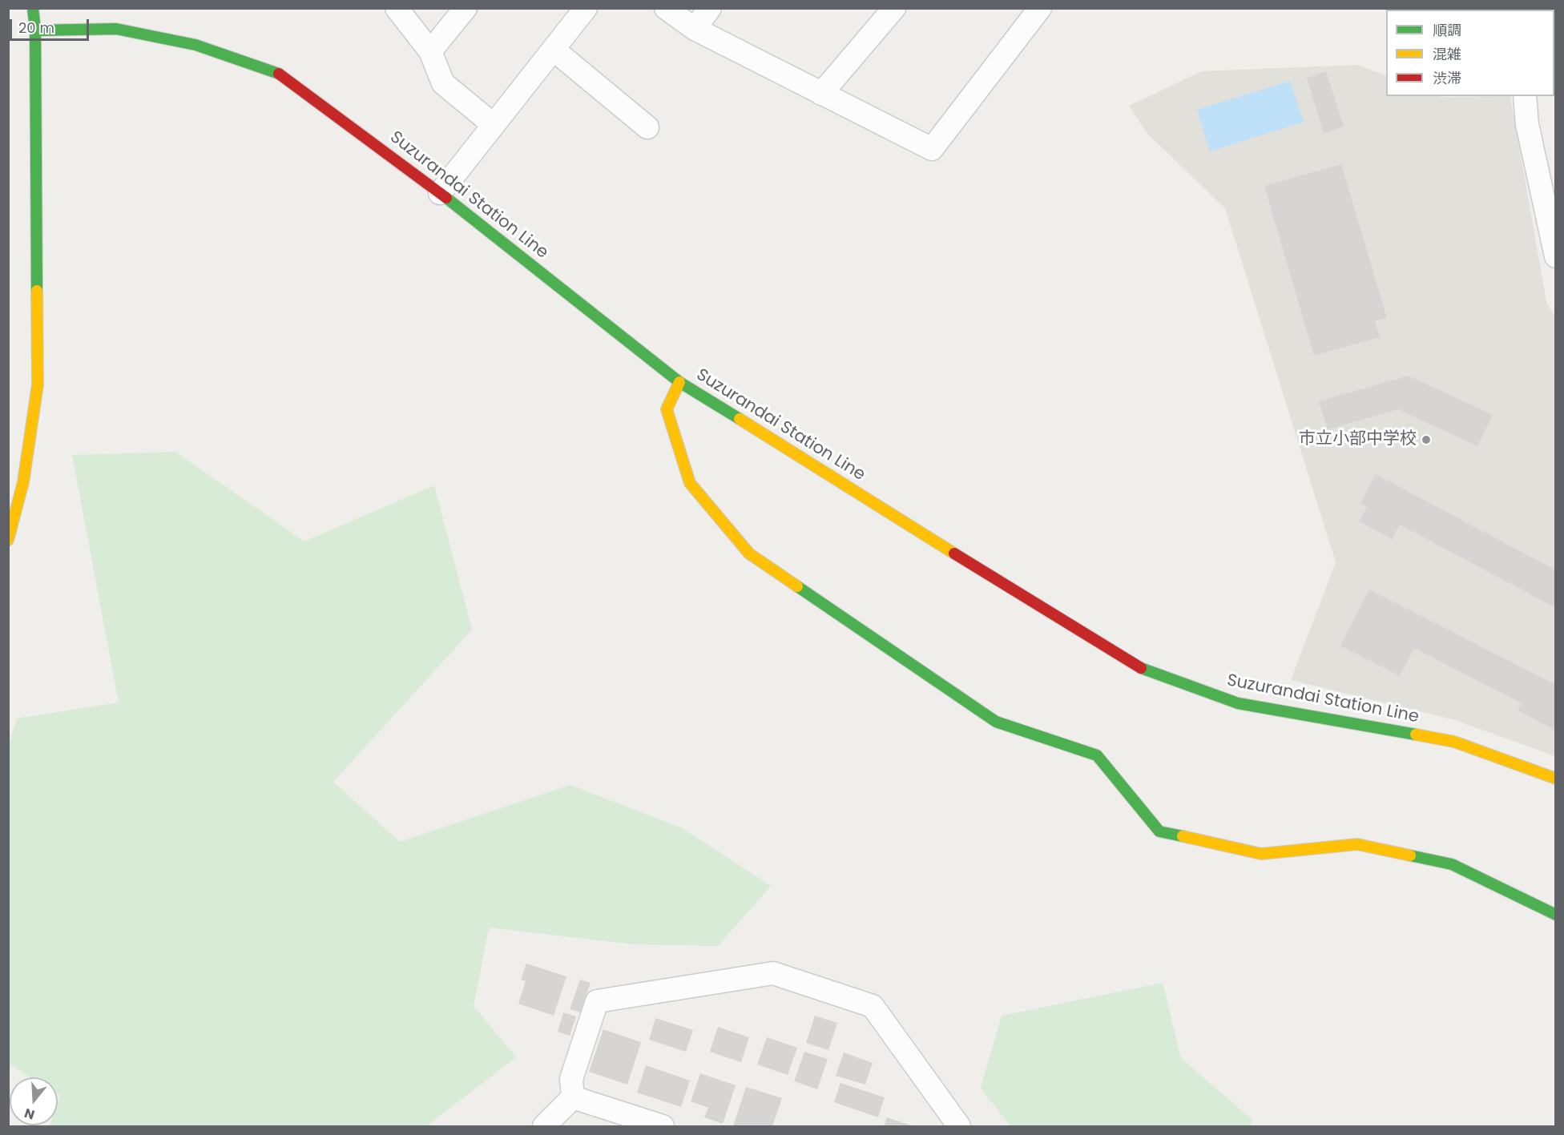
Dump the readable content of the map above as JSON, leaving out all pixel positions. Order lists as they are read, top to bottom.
{
  "streets": {
    "main road": ["Suzurandai Station Line"]
  },
  "places": ["市立小部中学校"],
  "legend": ["順調", "混雑", "渋滞"],
  "scale_bar": "20 m",
  "north": "bottom"
}
